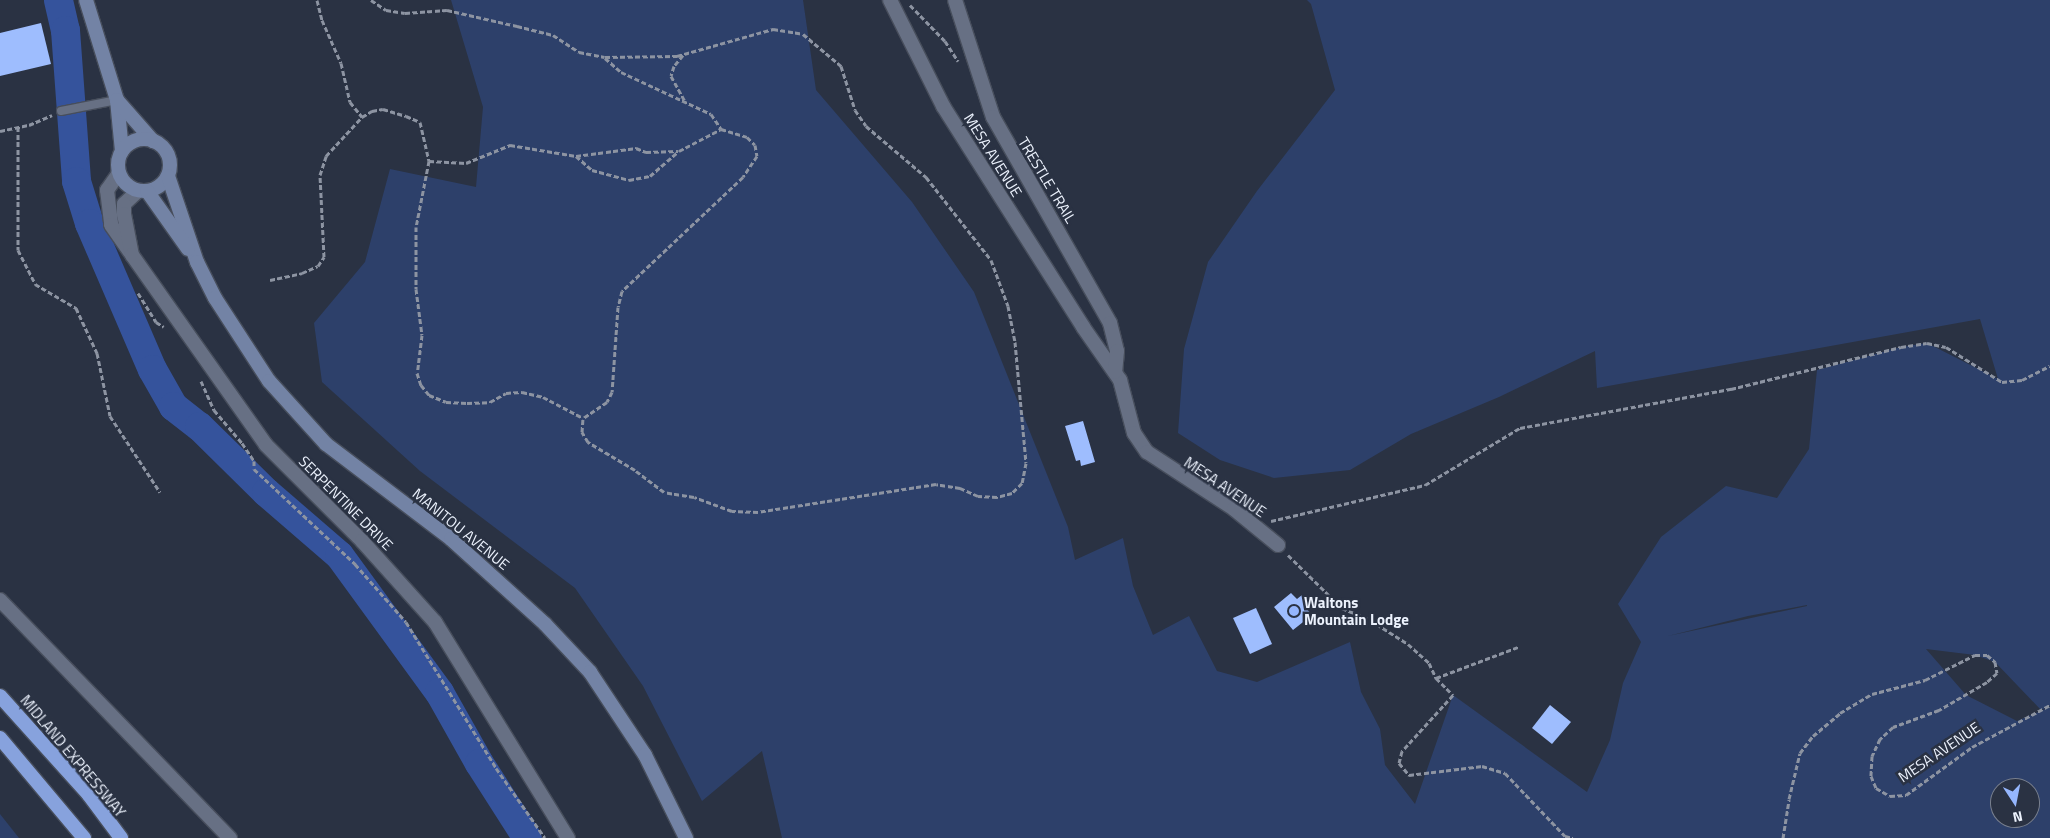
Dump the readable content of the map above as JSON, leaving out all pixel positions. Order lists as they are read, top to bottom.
{
  "streets": {
    "highway": ["MIDLAND EXPRESSWAY"],
    "main road": ["MANITOU AVENUE"],
    "street": ["MESA AVENUE", "TRESTLE TRAIL", "SERPENTINE DRIVE"]
  },
  "crossings": [
    ["MESA AVENUE", "TRESTLE TRAIL"],
    ["SERPENTINE DRIVE", "MANITOU AVENUE"]
  ],
  "places": ["Waltons Mountain Lodge"],
  "north": "bottom"
}
